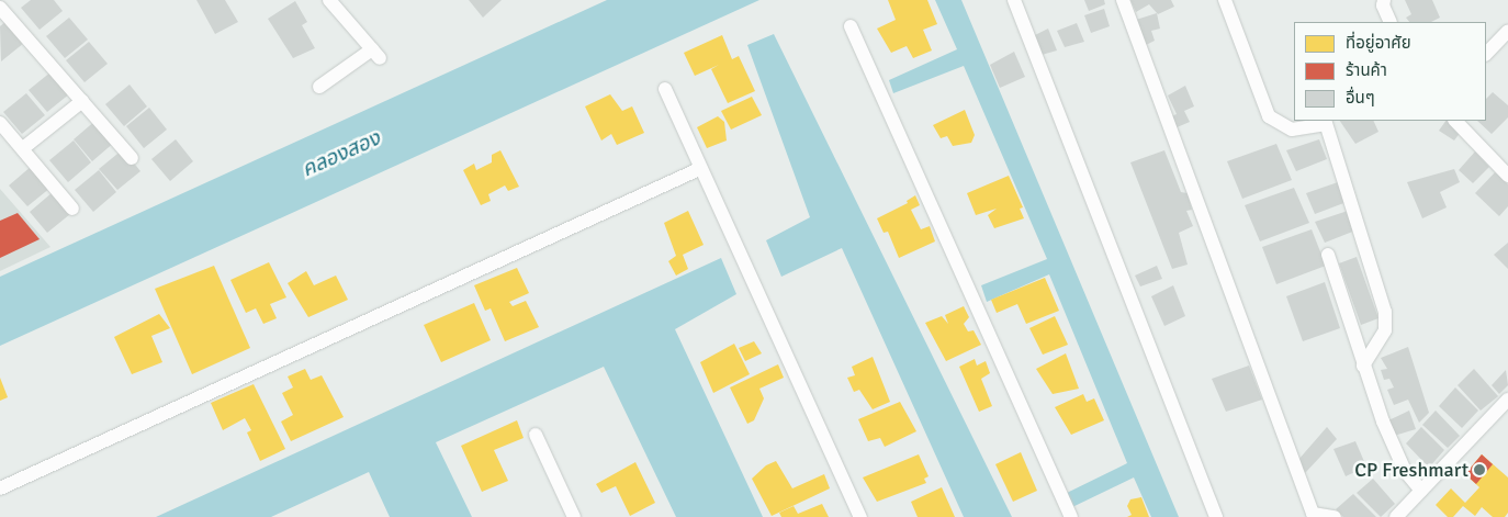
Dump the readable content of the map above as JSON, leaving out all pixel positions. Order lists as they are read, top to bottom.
{
  "water": ["คลองสอง"],
  "places": ["CP Freshmart"],
  "legend": ["ที่อยู่อาศัย", "ร้านค้า", "อื่นๆ"]
}
